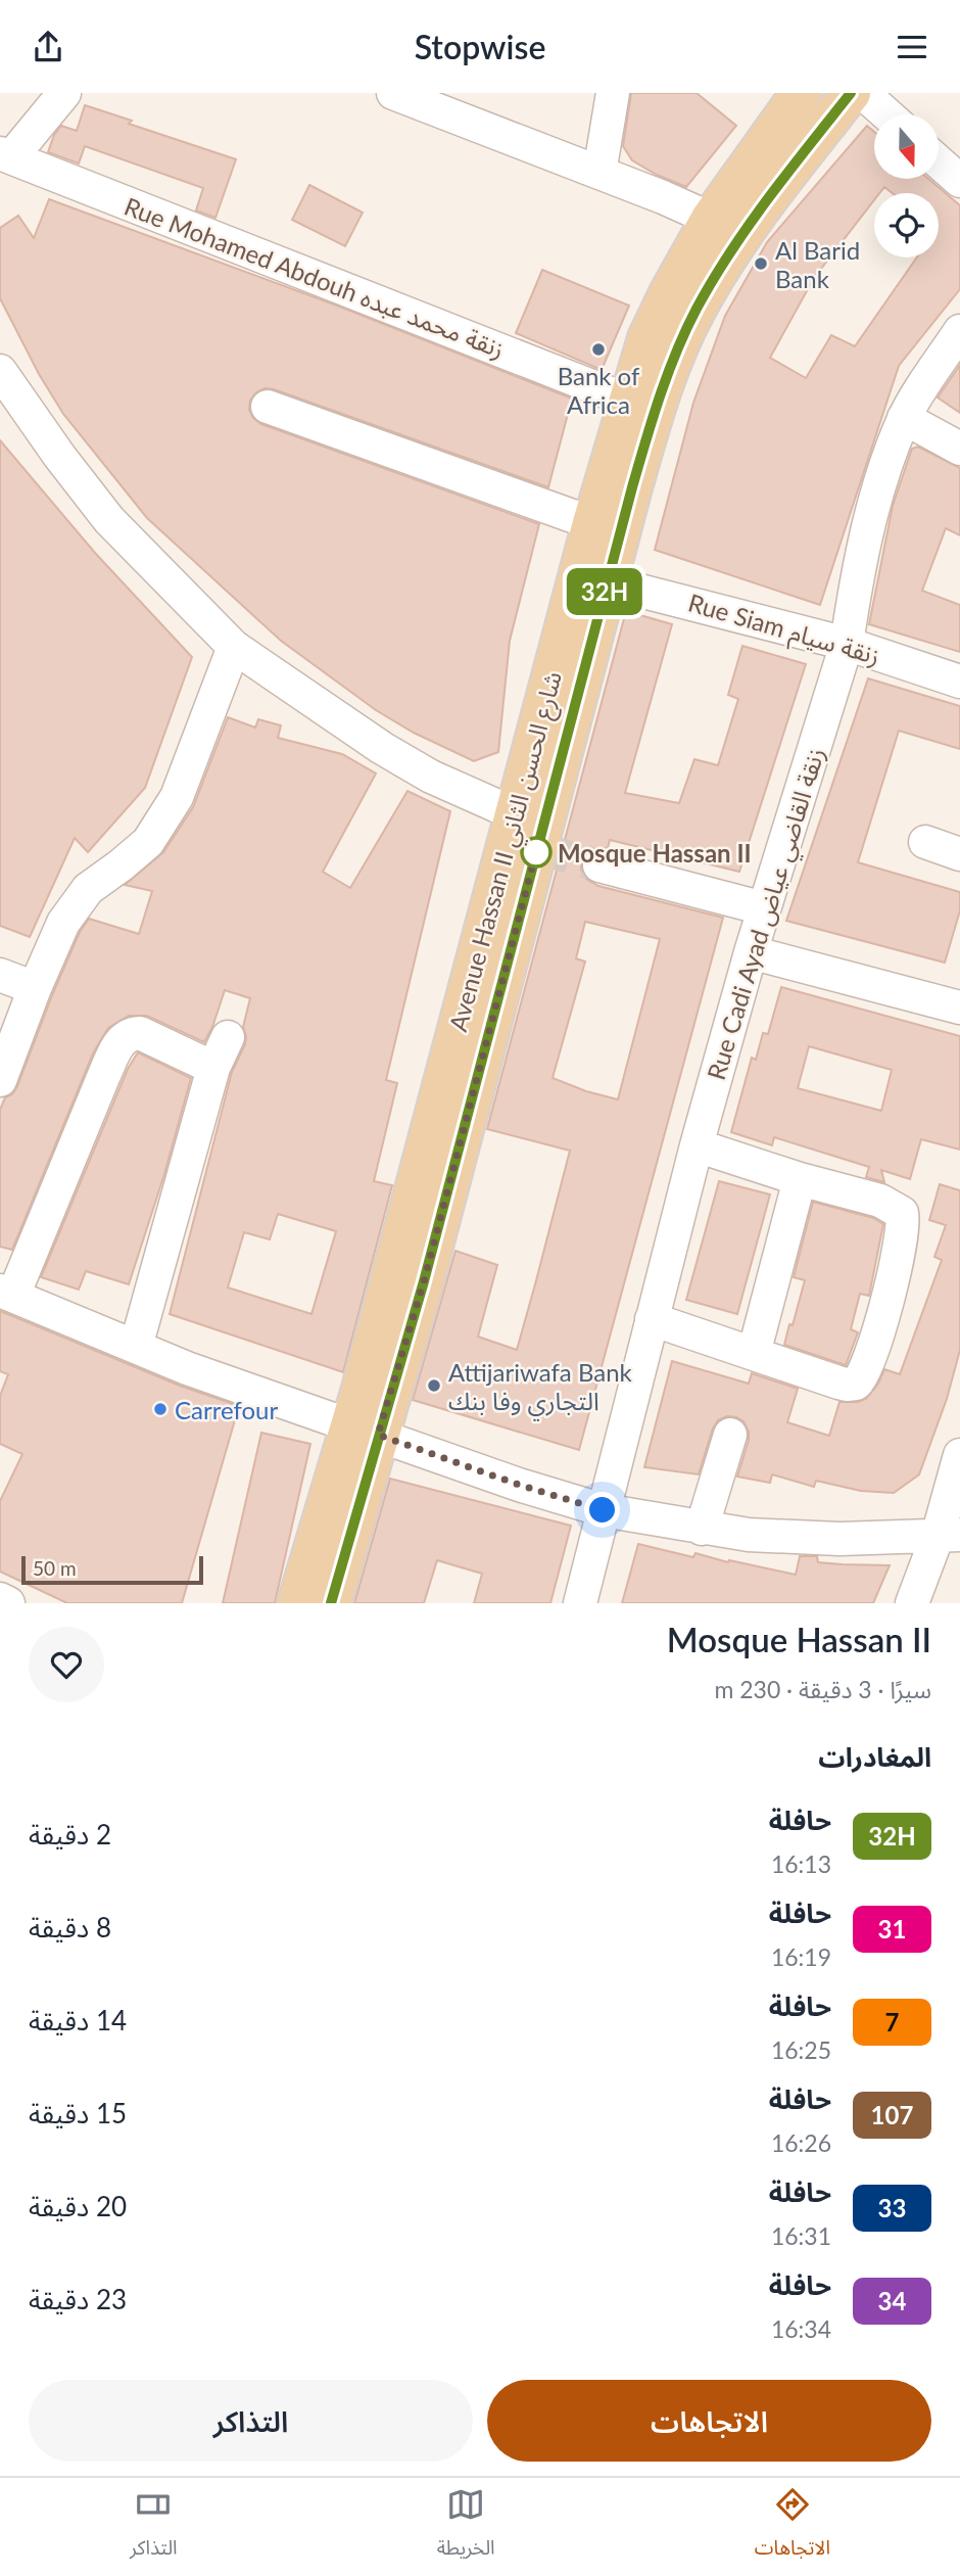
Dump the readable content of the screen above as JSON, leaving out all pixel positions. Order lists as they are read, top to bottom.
{
  "streets": {
    "main road": ["Avenue Hassan II شارع الحسن الثاني"],
    "street": ["Rue Mohamed Abdouh زنقة محمد عبده", "Rue Siam زنقة سيام", "Rue Cadi Ayad زنقة القاضي عياض"]
  },
  "crossings": [
    ["Rue Mohamed Abdouh زنقة محمد عبده", "Avenue Hassan II شارع الحسن الثاني"],
    ["Rue Siam زنقة سيام", "Avenue Hassan II شارع الحسن الثاني"],
    ["Rue Siam زنقة سيام", "Rue Cadi Ayad زنقة القاضي عياض"]
  ],
  "places": [
    "Al Barid Bank",
    "Bank of Africa",
    "Mosque Hassan II",
    "Attijariwafa Bank التجاري وفا بنك",
    "Carrefour"
  ],
  "lines": ["bus line 32H"],
  "scale_bar": "50 m",
  "north": "bottom",
  "page": {
    "header": "Stopwise",
    "on_map": "32H",
    "scale": "50 m",
    "heading": [
      ["Mosque Hassan II", "سيرًا · 3 دقيقة · 230 m"],
      "المغادرات"
    ],
    "list": [
      {
        "mark": "32H",
        "name": "حافلة",
        "note": "16:13",
        "value": "2 دقيقة"
      },
      {
        "mark": "31",
        "name": "حافلة",
        "note": "16:19",
        "value": "8 دقيقة"
      },
      {
        "mark": "7",
        "name": "حافلة",
        "note": "16:25",
        "value": "14 دقيقة"
      },
      {
        "mark": "107",
        "name": "حافلة",
        "note": "16:26",
        "value": "15 دقيقة"
      },
      {
        "mark": "33",
        "name": "حافلة",
        "note": "16:31",
        "value": "20 دقيقة"
      },
      {
        "mark": "34",
        "name": "حافلة",
        "note": "16:34",
        "value": "23 دقيقة"
      }
    ],
    "buttons": ["الاتجاهات", "التذاكر"],
    "tabs": ["الاتجاهات", "الخريطة", "التذاكر"]
  }
}
